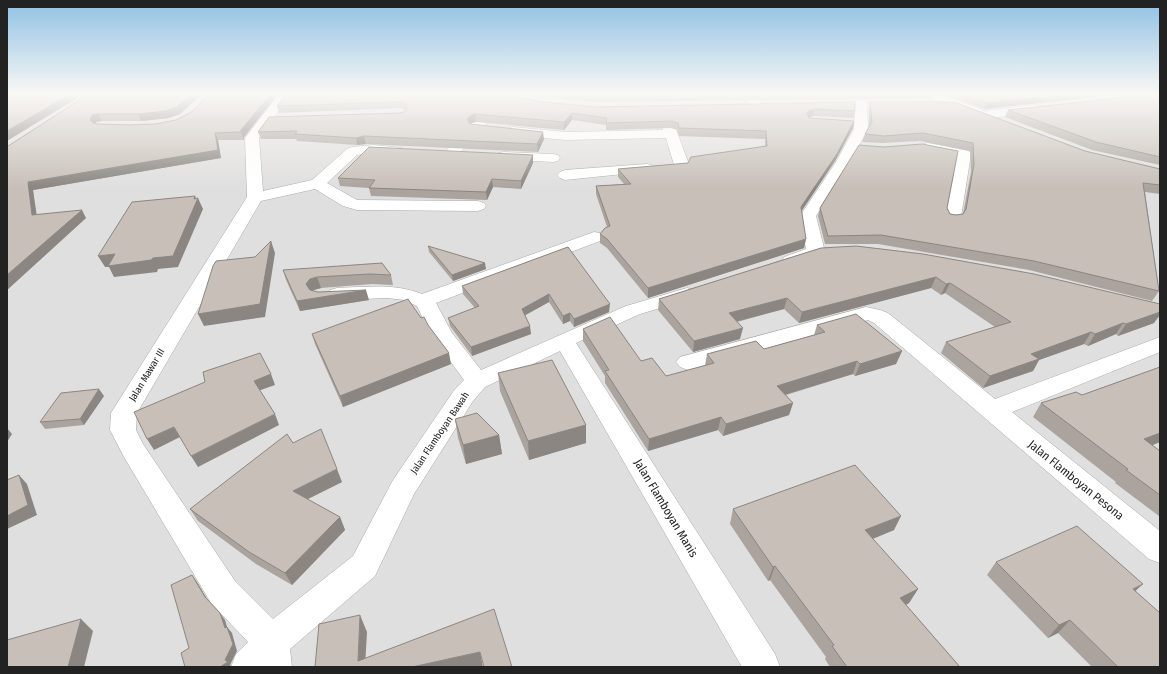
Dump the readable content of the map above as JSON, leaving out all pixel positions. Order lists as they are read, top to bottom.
{
  "streets": {
    "street": [
      "Jalan Mawar III",
      "Jalan Flamboyan Bawah",
      "Jalan Flamboyan Pesona",
      "Jalan Flamboyan Manis"
    ]
  },
  "crossings": [
    ["Jalan Mawar III", "Jalan Flamboyan Bawah"]
  ]
}
